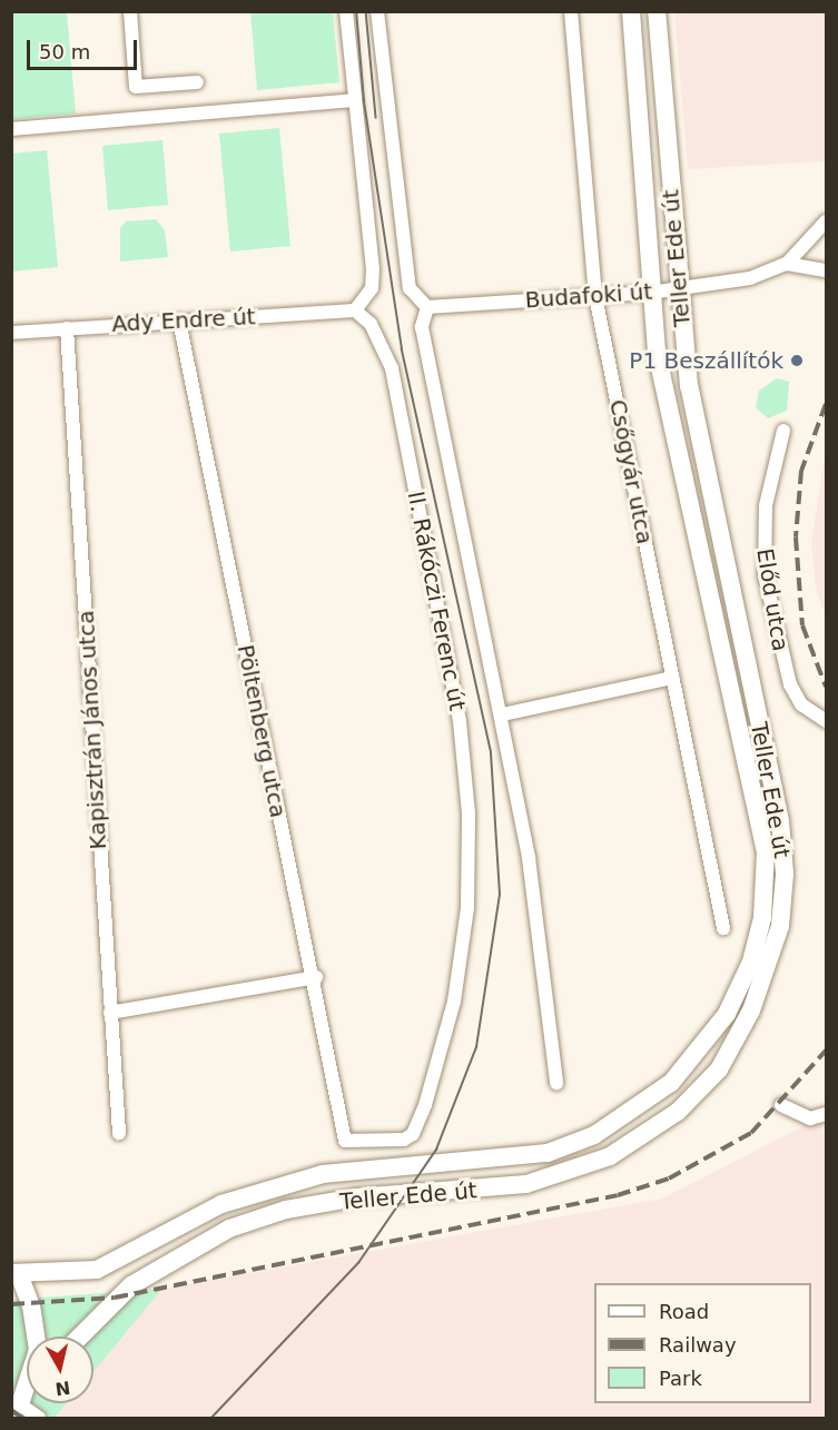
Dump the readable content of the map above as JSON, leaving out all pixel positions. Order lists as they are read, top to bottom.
{
  "streets": {
    "main road": ["Teller Ede út"],
    "street": [
      "Budafoki út",
      "Ady Endre út",
      "Csőgyár utca",
      "Előd utca",
      "II. Rákóczi Ferenc út",
      "Kapisztrán János utca",
      "Pöltenberg utca"
    ]
  },
  "crossings": [
    ["Teller Ede út", "Budafoki út"],
    ["Budafoki út", "Csőgyár utca"],
    ["Budafoki út", "II. Rákóczi Ferenc út"],
    ["Ady Endre út", "II. Rákóczi Ferenc út"],
    ["Ady Endre út", "Kapisztrán János utca"],
    ["Ady Endre út", "Pöltenberg utca"],
    ["II. Rákóczi Ferenc út", "Pöltenberg utca"]
  ],
  "places": ["P1 Beszállítók"],
  "legend": ["Road", "Railway", "Park"],
  "scale_bar": "50 m",
  "north": "bottom"
}
